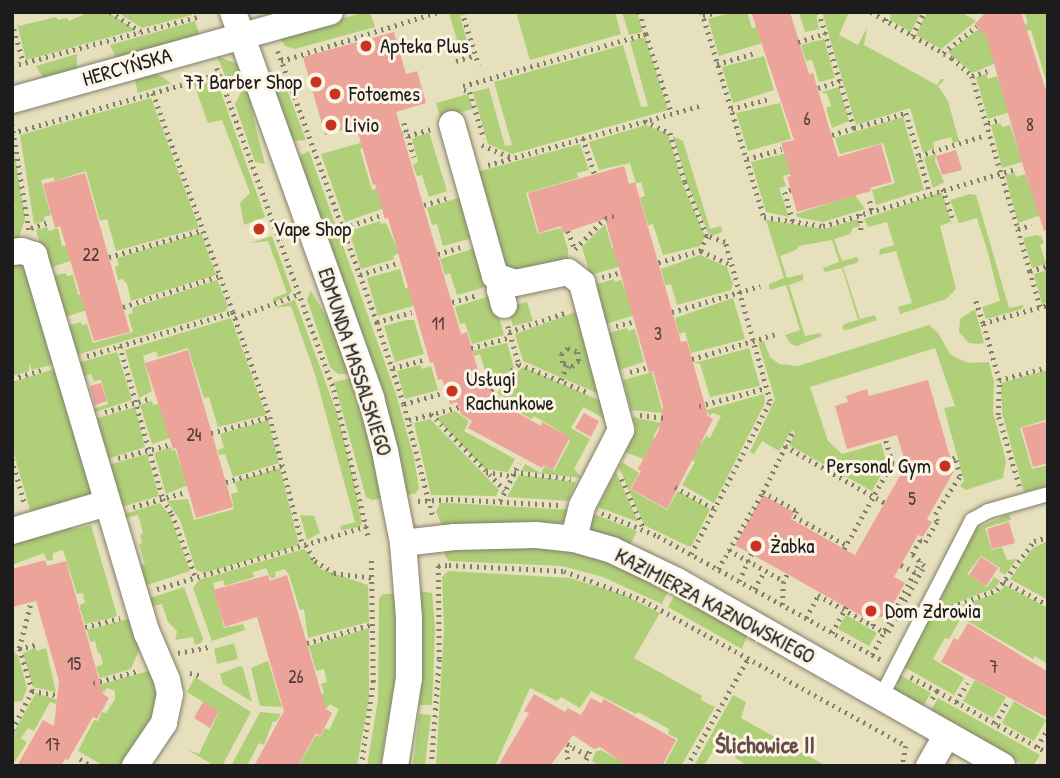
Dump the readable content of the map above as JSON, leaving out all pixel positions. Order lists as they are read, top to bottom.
{
  "streets": {
    "street": ["HERCYŃSKA", "EDMUNDA MASSALSKIEGO", "KAZIMIERZA KAZNOWSKIEGO"]
  },
  "crossings": [
    ["HERCYŃSKA", "EDMUNDA MASSALSKIEGO"],
    ["EDMUNDA MASSALSKIEGO", "KAZIMIERZA KAZNOWSKIEGO"]
  ],
  "districts": ["Ślichowice II"],
  "places": [
    "Apteka Plus",
    "77 Barber Shop",
    "Fotoemes",
    "Livio",
    "Vape Shop",
    "Usługi Rachunkowe",
    "Personal Gym",
    "Żabka",
    "Dom Zdrowia"
  ],
  "house_numbers": [
    "6",
    "8",
    "22",
    "11",
    "3",
    "24",
    "5",
    "15",
    "7",
    "26",
    "17"
  ]
}
